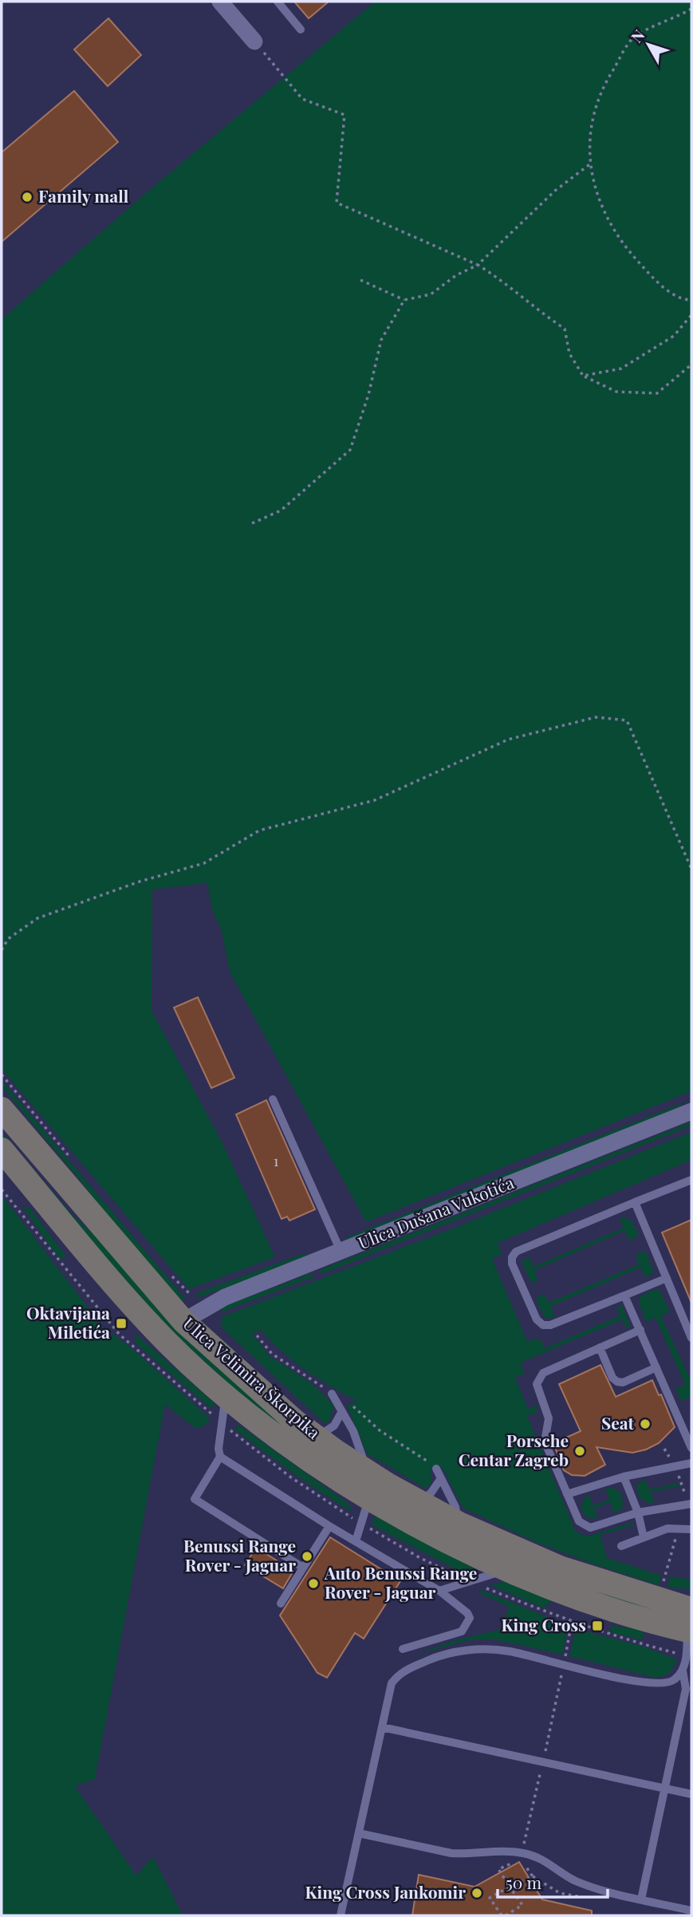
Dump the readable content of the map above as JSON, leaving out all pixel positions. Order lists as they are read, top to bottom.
{
  "streets": {
    "main road": ["Ulica Velimira Škorpika"],
    "street": ["Ulica Dušana Vukotića"]
  },
  "crossings": [
    ["Ulica Dušana Vukotića", "Ulica Velimira Škorpika"]
  ],
  "places": {
    "other": [
      "Family mall",
      "Seat",
      "Porsche Centar Zagreb",
      "Benussi Range Rover - Jaguar",
      "Auto Benussi Range Rover - Jaguar",
      "King Cross Jankomir"
    ],
    "transit": ["Oktavijana Miletića", "King Cross"]
  },
  "house_numbers": ["1"],
  "scale_bar": "50 m",
  "north": "top left"
}
